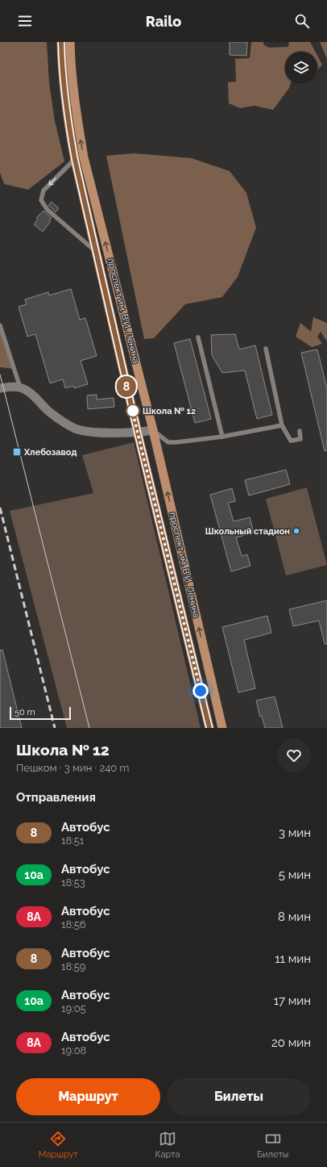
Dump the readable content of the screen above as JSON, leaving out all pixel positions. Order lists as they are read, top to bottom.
{
  "streets": {
    "main road": ["проспект им. В.И. Ленина"]
  },
  "places": {
    "other": ["Школа № 12", "Школьный стадион"],
    "transit": ["Хлебозавод"]
  },
  "lines": ["bus line 8"],
  "scale_bar": "50 m",
  "page": {
    "header": "Railo",
    "on_map": "8",
    "scale": "50 m",
    "heading": [
      ["Школа № 12", "Пешком · 3 мин · 240 m"],
      "Отправления"
    ],
    "list": [
      {
        "mark": "8",
        "name": "Автобус",
        "note": "18:51",
        "value": "3 мин"
      },
      {
        "mark": "10а",
        "name": "Автобус",
        "note": "18:53",
        "value": "5 мин"
      },
      {
        "mark": "8А",
        "name": "Автобус",
        "note": "18:56",
        "value": "8 мин"
      },
      {
        "mark": "8",
        "name": "Автобус",
        "note": "18:59",
        "value": "11 мин"
      },
      {
        "mark": "10а",
        "name": "Автобус",
        "note": "19:05",
        "value": "17 мин"
      },
      {
        "mark": "8А",
        "name": "Автобус",
        "note": "19:08",
        "value": "20 мин"
      }
    ],
    "buttons": ["Маршрут", "Билеты"],
    "tabs": ["Маршрут", "Карта", "Билеты"]
  }
}
